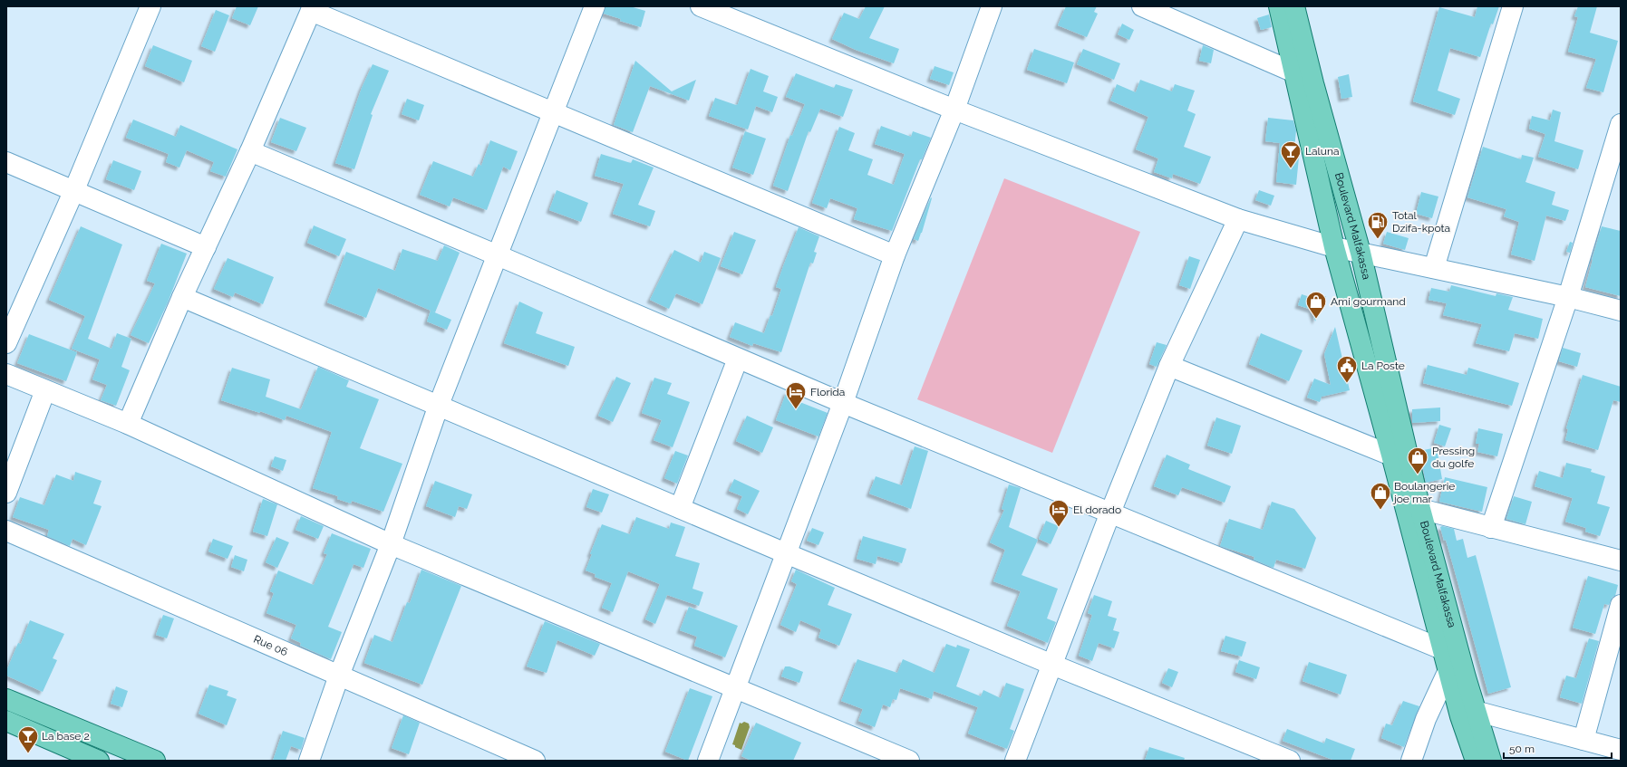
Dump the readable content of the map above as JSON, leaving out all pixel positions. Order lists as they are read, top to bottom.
{
  "streets": {
    "main road": ["Boulevard Malfakassa"],
    "street": ["Rue 06"]
  },
  "places": {
    "bar": ["Laluna", "La base 2"],
    "fuel station": ["Total Dzifa-kpota"],
    "shop": ["Ami gourmand", "Pressing du golfe", "Boulangerie joe mar"],
    "public building": ["La Poste"],
    "hotel": ["Florida", "El dorado"]
  },
  "scale_bar": "50 m"
}
